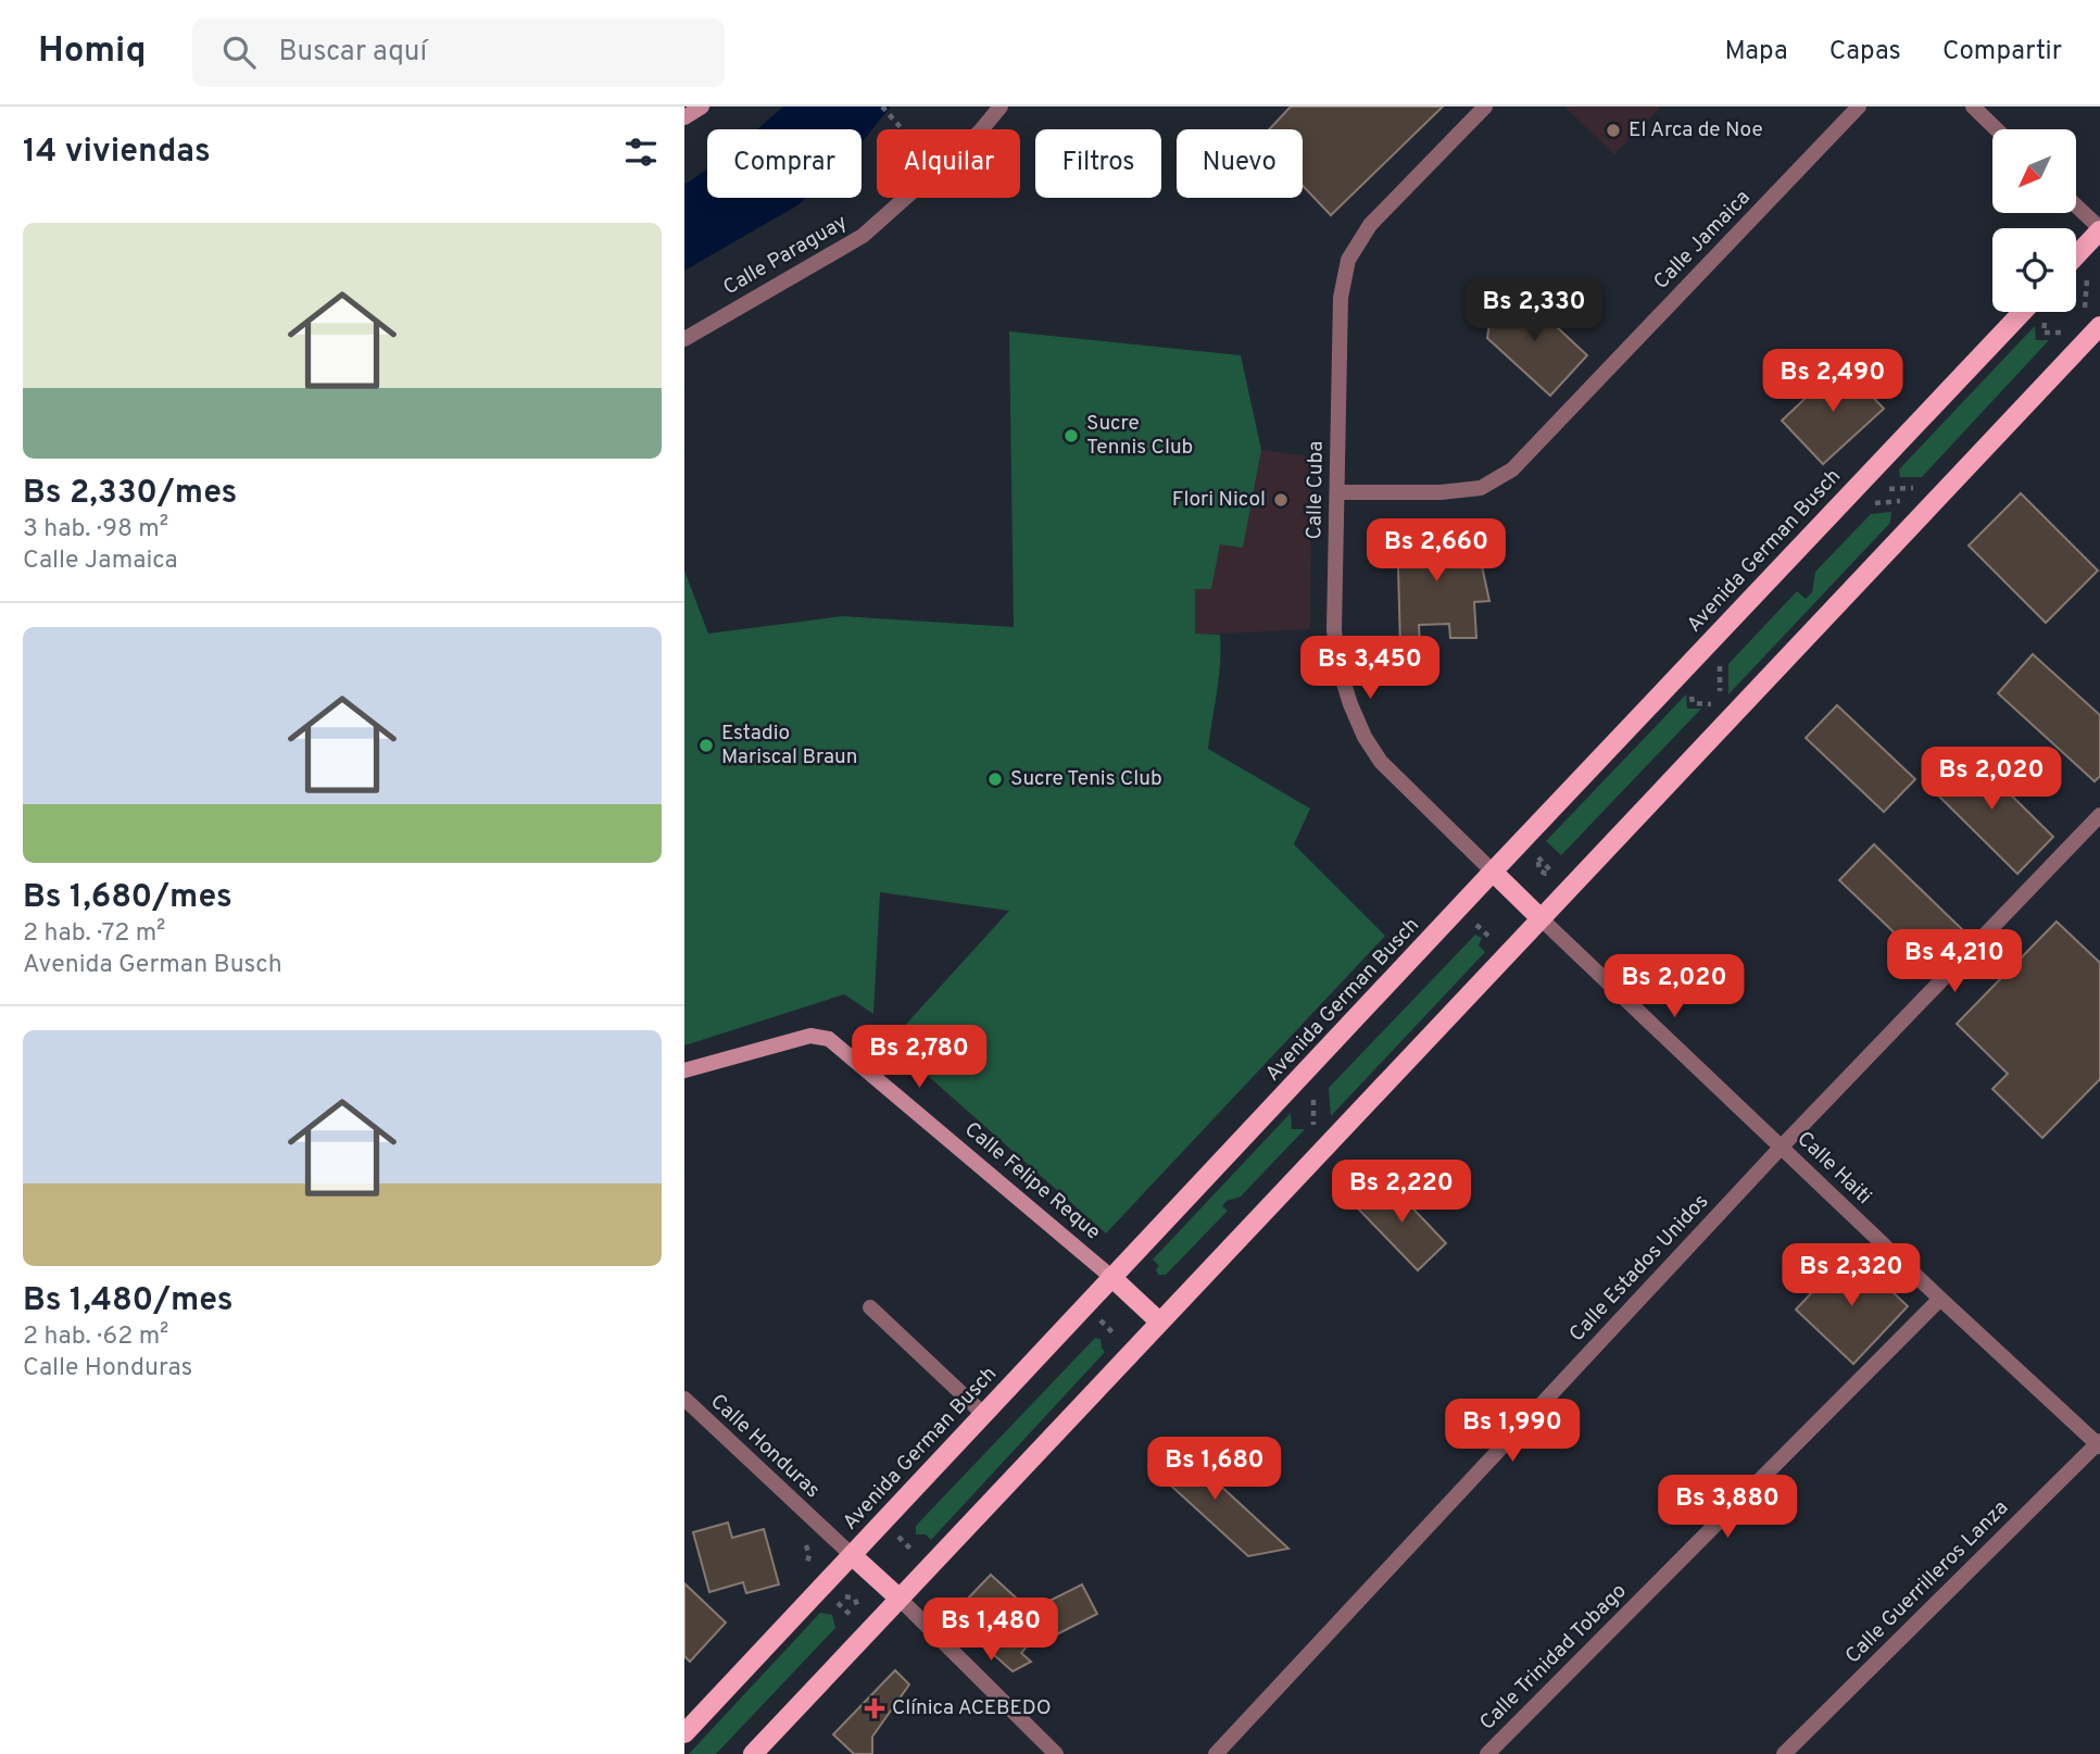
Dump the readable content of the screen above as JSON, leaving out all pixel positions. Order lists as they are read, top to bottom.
{
  "streets": {
    "main road": ["Avenida German Busch", "Calle Felipe Reque"],
    "street": [
      "Calle Jamaica",
      "Calle Paraguay",
      "Calle Cuba",
      "Calle Haiti",
      "Calle Estados Unidos",
      "Calle Honduras",
      "Calle Guerrilleros Lanza",
      "Calle Trinidad Tobago"
    ]
  },
  "crossings": [
    ["Calle Jamaica", "Calle Cuba"],
    ["Calle Cuba", "Avenida German Busch"],
    ["Avenida German Busch", "Calle Felipe Reque"],
    ["Avenida German Busch", "Calle Honduras"],
    ["Calle Haiti", "Calle Estados Unidos"],
    ["Calle Haiti", "Calle Guerrilleros Lanza"],
    ["Calle Haiti", "Calle Trinidad Tobago"]
  ],
  "places": {
    "other": [
      "El Arca de Noe",
      "Sucre Tennis Club",
      "Flori Nicol",
      "Estadio Mariscal Braun",
      "Sucre Tenis Club"
    ],
    "health": ["Clínica ACEBEDO"]
  },
  "north": "bottom left",
  "page": {
    "header": "Homiq",
    "search": "Buscar aquí",
    "nav": ["Mapa", "Capas", "Compartir"],
    "heading": "14 viviendas",
    "chip": [
      "Comprar",
      "Alquilar",
      "Filtros",
      "Nuevo"
    ],
    "list": [
      {
        "name": "Bs 2,330/mes",
        "note": "3 hab. · 98 m² · Calle Jamaica"
      },
      {
        "name": "Bs 1,680/mes",
        "note": "2 hab. · 72 m² · Avenida German Busch"
      },
      {
        "name": "Bs 1,480/mes",
        "note": "2 hab. · 62 m² · Calle Honduras"
      }
    ],
    "price": [
      "Bs 2,330",
      "Bs 2,490",
      "Bs 2,660",
      "Bs 3,450",
      "Bs 2,020",
      "Bs 4,210",
      "Bs 2,020",
      "Bs 2,780",
      "Bs 2,220",
      "Bs 2,320",
      "Bs 1,990",
      "Bs 1,680",
      "Bs 3,880",
      "Bs 1,480"
    ]
  }
}
